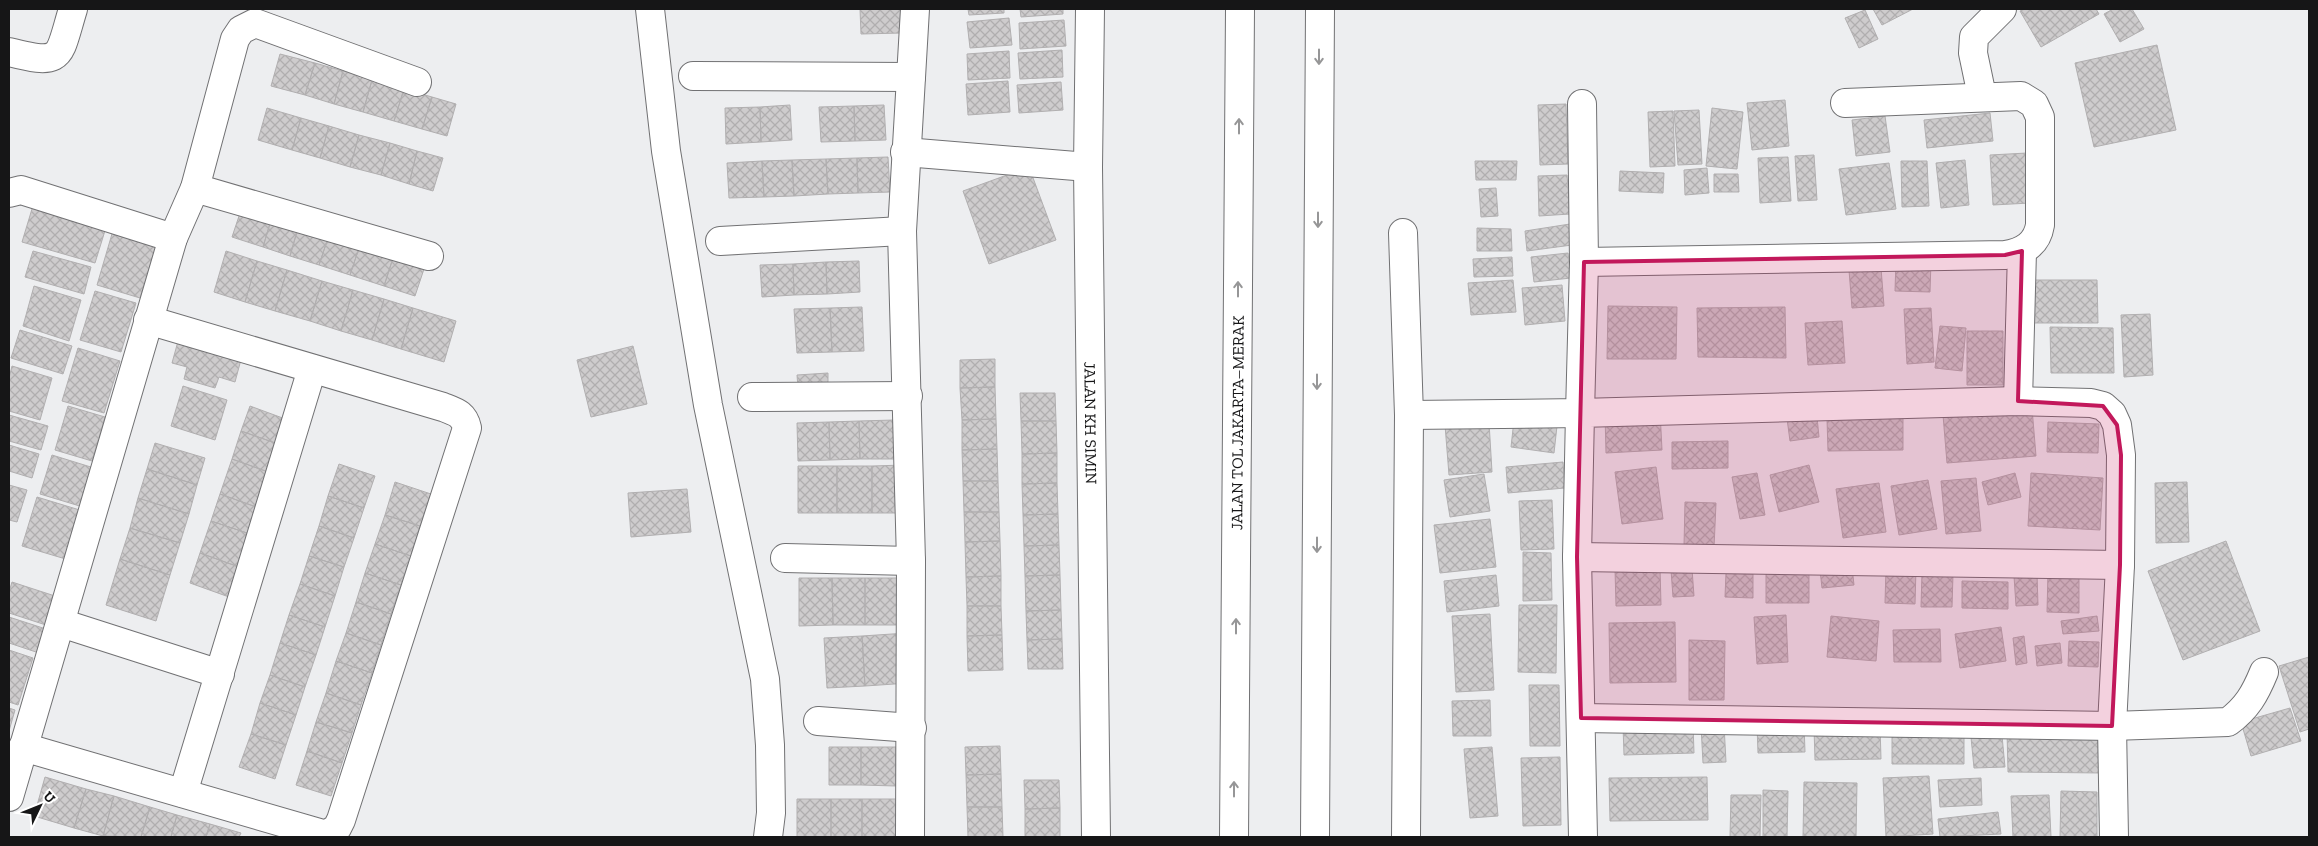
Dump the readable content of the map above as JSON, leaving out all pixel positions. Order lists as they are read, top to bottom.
{
  "streets": {
    "main road": ["JALAN KH SIMIN", "JALAN TOL JAKARTA–MERAK"]
  },
  "north": "top right"
}
